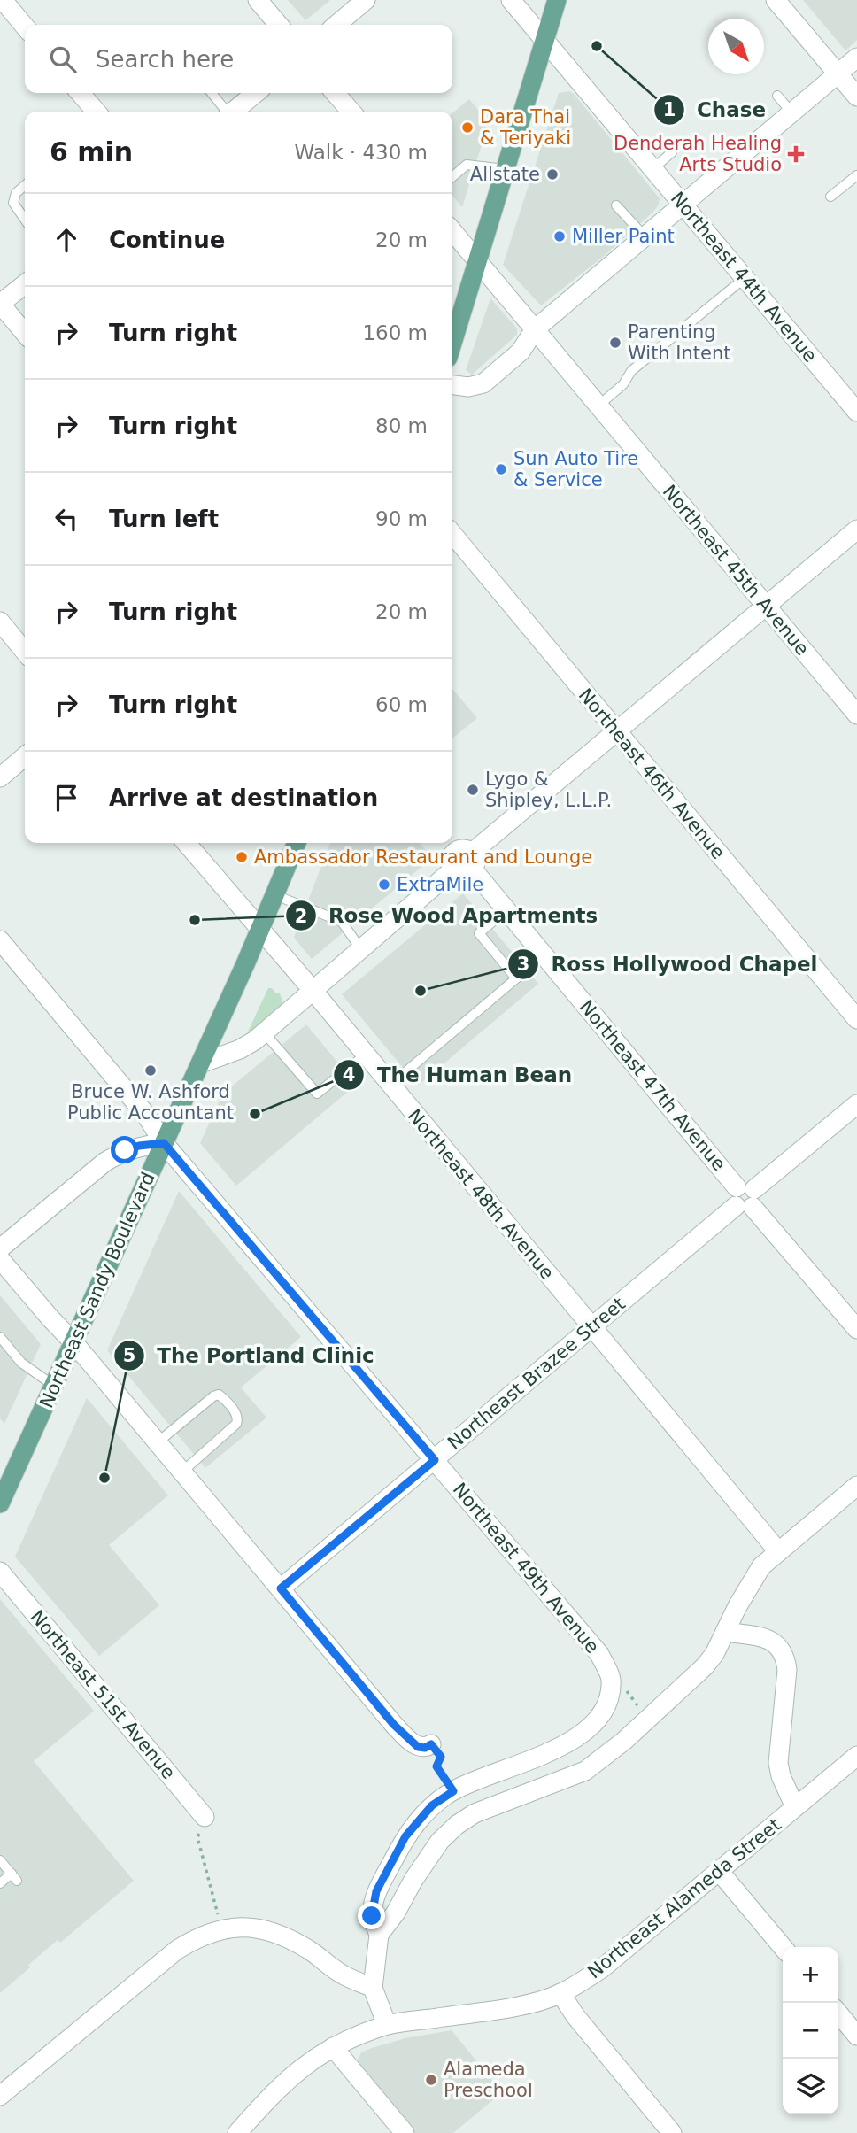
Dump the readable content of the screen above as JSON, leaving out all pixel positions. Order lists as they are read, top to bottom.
{
  "streets": {
    "main road": ["Northeast Sandy Boulevard"],
    "street": [
      "Northeast 44th Avenue",
      "Northeast 45th Avenue",
      "Northeast 46th Avenue",
      "Northeast 47th Avenue",
      "Northeast 48th Avenue",
      "Northeast Brazee Street",
      "Northeast 49th Avenue",
      "Northeast 51st Avenue",
      "Northeast Alameda Street"
    ]
  },
  "crossings": [
    ["Northeast 47th Avenue", "Northeast Brazee Street"],
    ["Northeast 48th Avenue", "Northeast Sandy Boulevard"],
    ["Northeast 48th Avenue", "Northeast Brazee Street"],
    ["Northeast Sandy Boulevard", "Northeast 49th Avenue"],
    ["Northeast Brazee Street", "Northeast 49th Avenue"]
  ],
  "places": {
    "other": [
      "Chase",
      "Dara Thai & Teriyaki",
      "Allstate",
      "Miller Paint",
      "Parenting With Intent",
      "Sun Auto Tire & Service",
      "Lygo & Shipley, L.L.P.",
      "Ambassador Restaurant and Lounge",
      "ExtraMile",
      "Rose Wood Apartments",
      "Ross Hollywood Chapel",
      "Bruce W. Ashford Public Accountant",
      "The Human Bean",
      "The Portland Clinic",
      "Alameda Preschool"
    ],
    "health": ["Denderah Healing Arts Studio"]
  },
  "north": "bottom right",
  "page": {
    "search": "Search here",
    "heading": ["6 min", "Walk · 430 m"],
    "list": [
      ["Continue", "20 m"],
      ["Turn right", "160 m"],
      ["Turn right", "80 m"],
      ["Turn left", "90 m"],
      ["Turn right", "20 m"],
      ["Turn right", "60 m"],
      "Arrive at destination"
    ],
    "map_buttons": ["+", "−"]
  }
}
